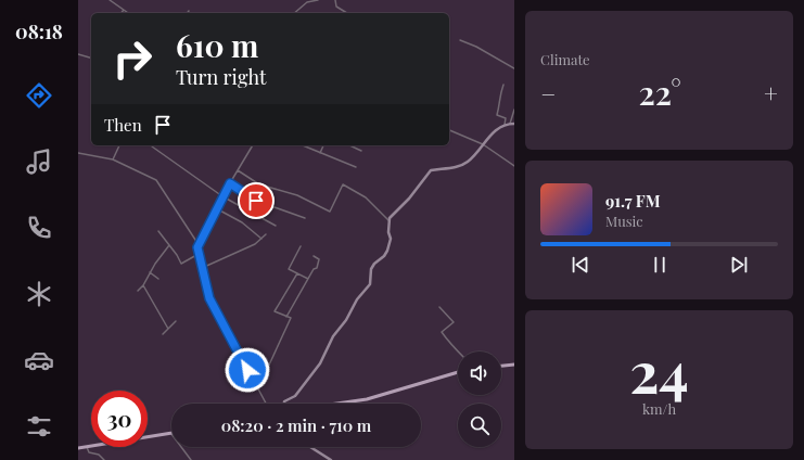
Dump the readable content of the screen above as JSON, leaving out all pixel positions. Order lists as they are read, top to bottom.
{
  "page": {
    "tabs": "08:18",
    "tile": [
      "Climate",
      ["24", "km/h"]
    ],
    "turn": ["610 m", "Turn right"],
    "heat": ["−", "22°", "+"],
    "then": "Then",
    "song": ["91.7 FM", "Music"],
    "limit": "30",
    "trip": "08:20 · 2 min · 710 m"
  }
}
